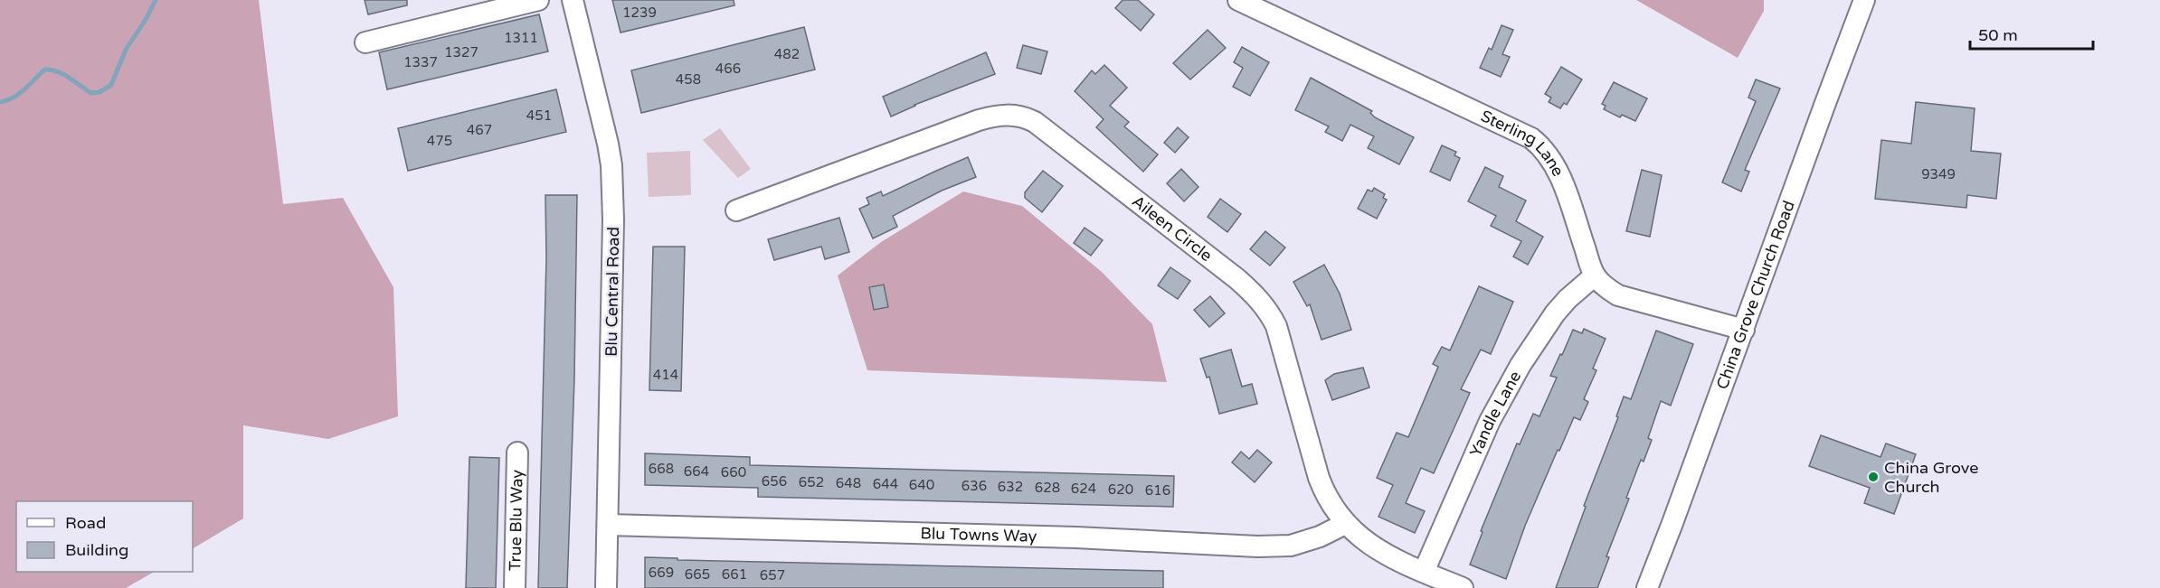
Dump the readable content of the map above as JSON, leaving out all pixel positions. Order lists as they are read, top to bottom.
{
  "streets": {
    "street": [
      "Sterling Lane",
      "Aileen Circle",
      "Blu Central Road",
      "China Grove Church Road",
      "Yandle Lane",
      "True Blu Way",
      "Blu Towns Way"
    ]
  },
  "crossings": [
    ["Sterling Lane", "China Grove Church Road"],
    ["Sterling Lane", "Yandle Lane"],
    ["Aileen Circle", "Yandle Lane"],
    ["Aileen Circle", "Blu Towns Way"],
    ["Blu Central Road", "Blu Towns Way"]
  ],
  "places": ["China Grove Church"],
  "house_numbers": [
    "1239",
    "1311",
    "1327",
    "482",
    "1337",
    "466",
    "458",
    "451",
    "467",
    "475",
    "9349",
    "414",
    "668",
    "664",
    "660",
    "656",
    "652",
    "648",
    "644",
    "640",
    "636",
    "632",
    "628",
    "624",
    "620",
    "616",
    "669",
    "665",
    "661",
    "657"
  ],
  "legend": ["Road", "Building"],
  "scale_bar": "50 m"
}
